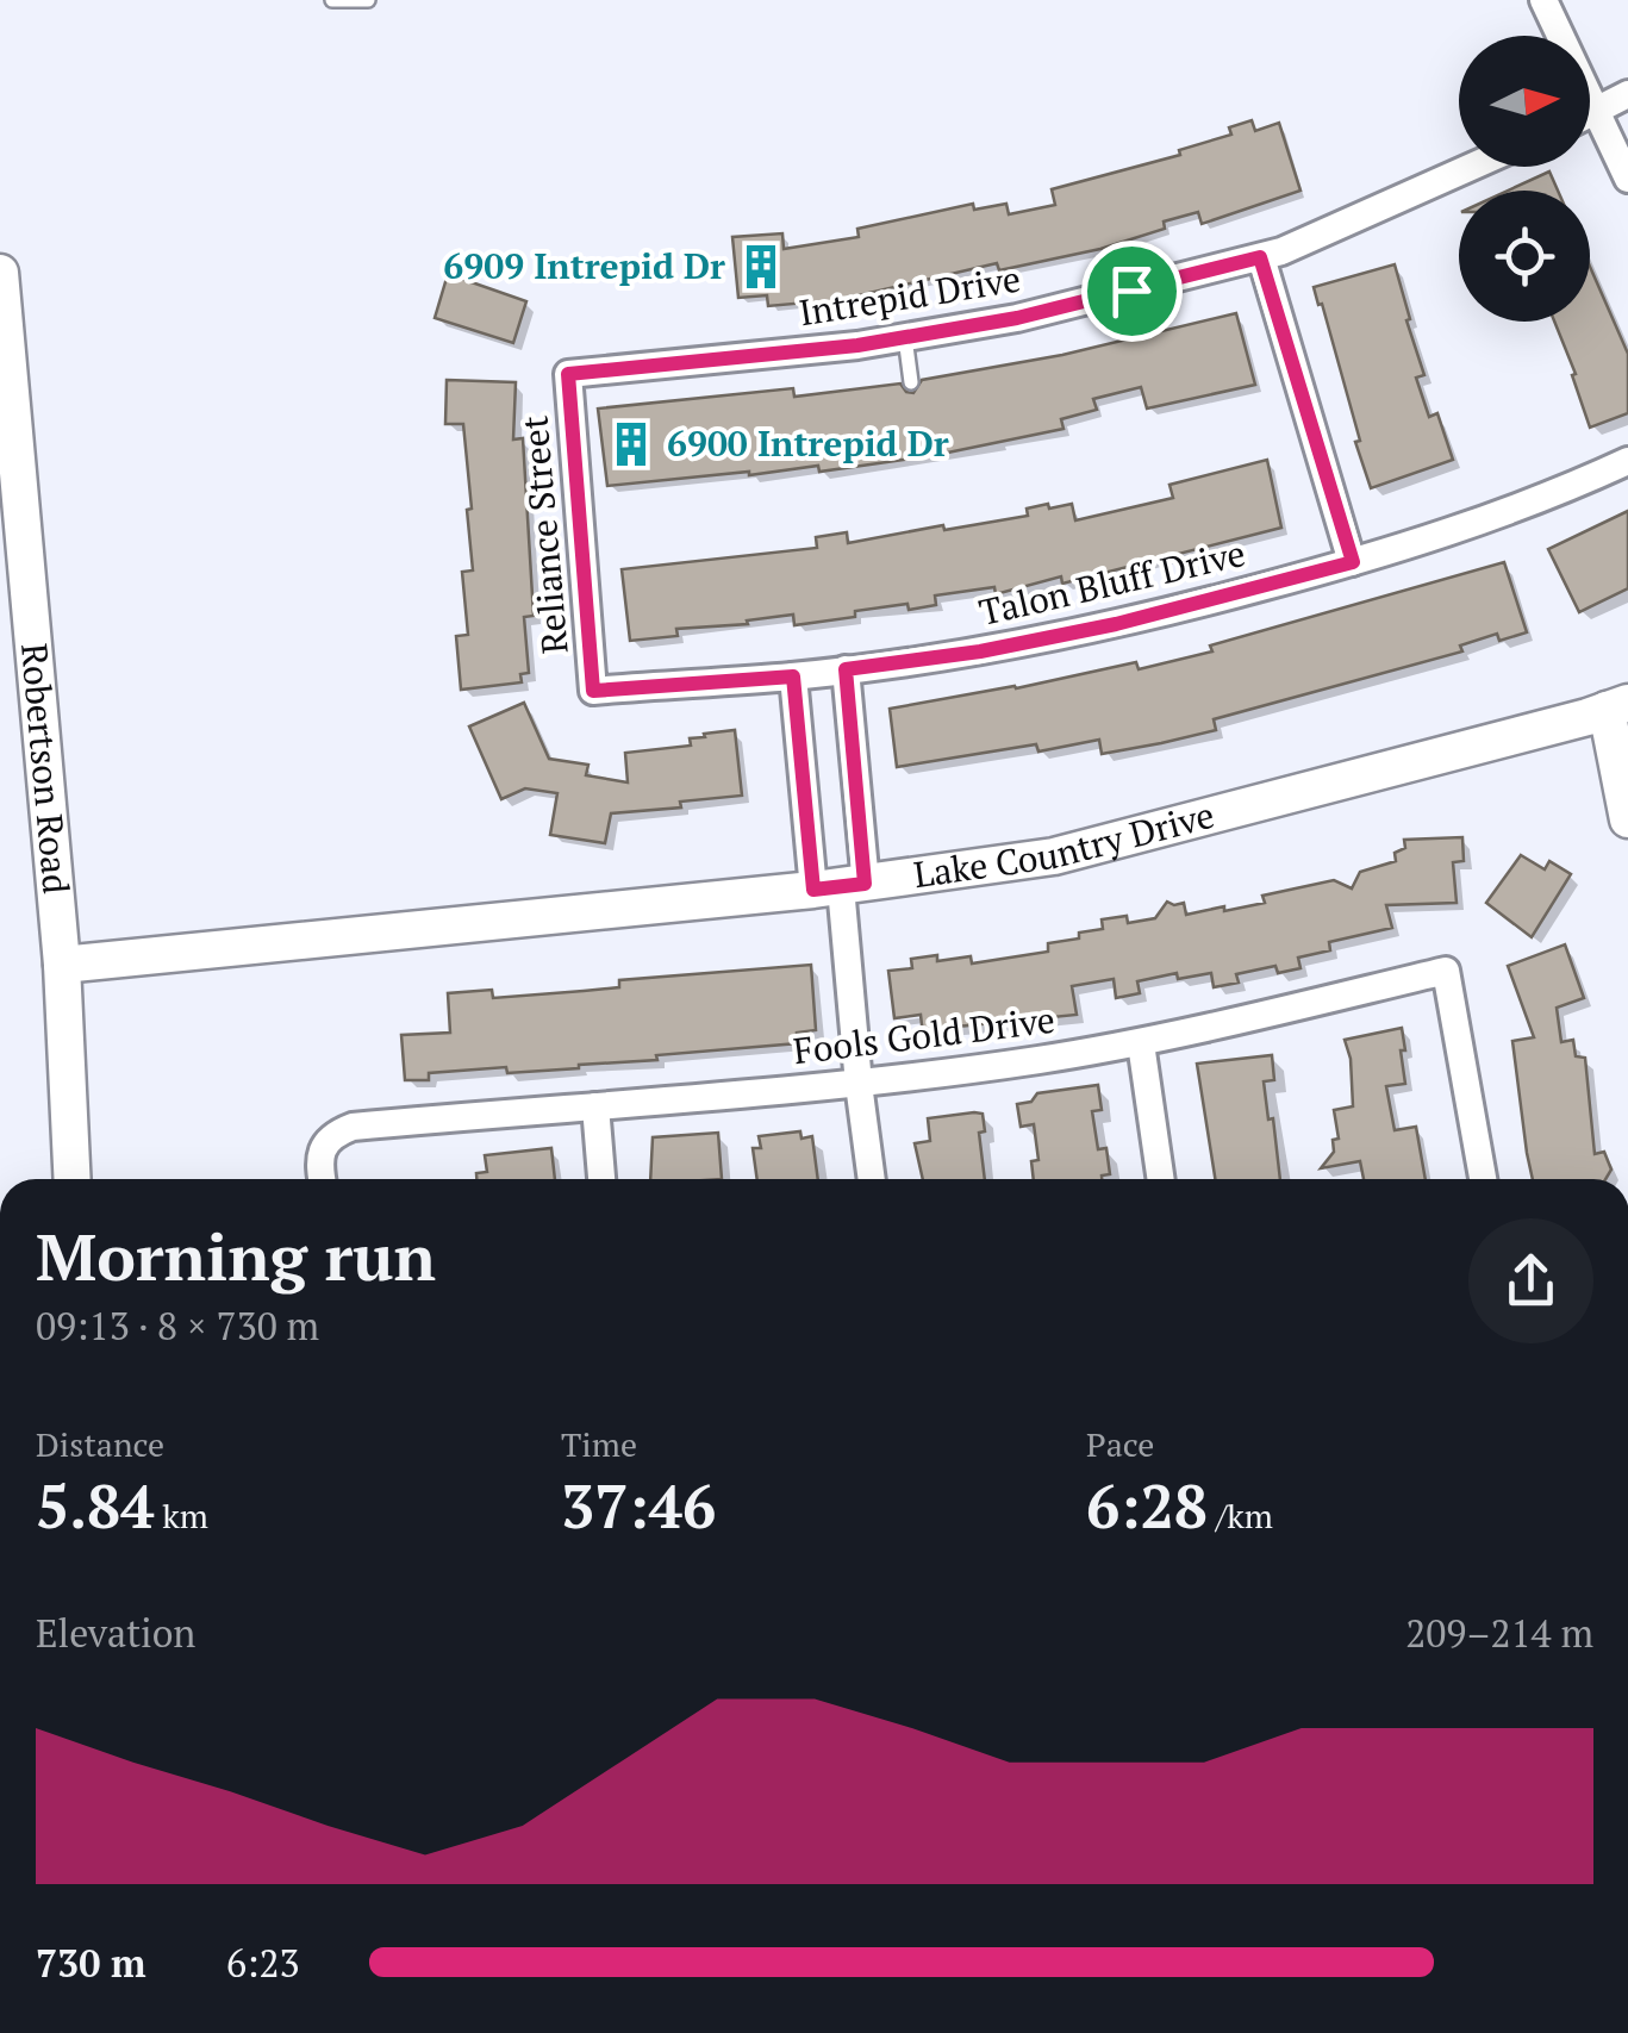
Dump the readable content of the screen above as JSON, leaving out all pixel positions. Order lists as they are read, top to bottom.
{
  "streets": {
    "street": [
      "Intrepid Drive",
      "Reliance Street",
      "Talon Bluff Drive",
      "Robertson Road",
      "Lake Country Drive",
      "Fools Gold Drive"
    ]
  },
  "crossings": [
    ["Intrepid Drive", "Reliance Street"],
    ["Reliance Street", "Talon Bluff Drive"],
    ["Robertson Road", "Lake Country Drive"]
  ],
  "places": {
    "building": ["6909 Intrepid Dr", "6900 Intrepid Dr"]
  },
  "north": "right",
  "page": {
    "heading": ["Morning run", "09:13 · 8 × 730 m"],
    "stats": [
      ["Distance", "5.84 km"],
      ["Time", "37:46"],
      ["Pace", "6:28 /km"]
    ],
    "chart": ["Elevation", "209–214 m"],
    "list": [
      {
        "name": "730 m",
        "note": "6:23"
      }
    ]
  }
}
